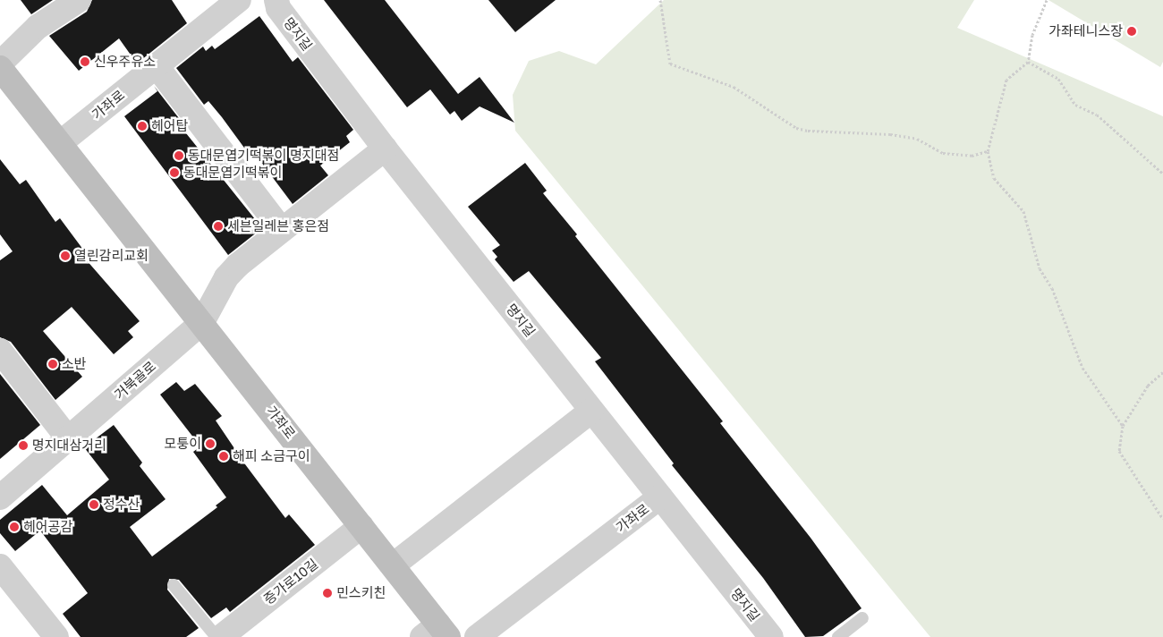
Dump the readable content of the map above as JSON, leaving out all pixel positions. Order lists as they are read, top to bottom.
{
  "streets": {
    "main road": ["가좌로"],
    "street": ["명지길", "거북골로", "증가로10길"]
  },
  "crossings": [
    ["명지길", "가좌로"],
    ["가좌로", "거북골로"],
    ["가좌로", "증가로10길"]
  ],
  "places": [
    "가좌테니스장",
    "신우주유소",
    "헤어탑",
    "동대문엽기떡볶이 명지대점",
    "동대문엽기떡볶이",
    "세븐일레븐 홍은점",
    "열린감리교회",
    "소반",
    "모퉁이",
    "명지대삼거리",
    "해피 소금구이",
    "정수산",
    "헤어공감",
    "민스키친"
  ]
}
